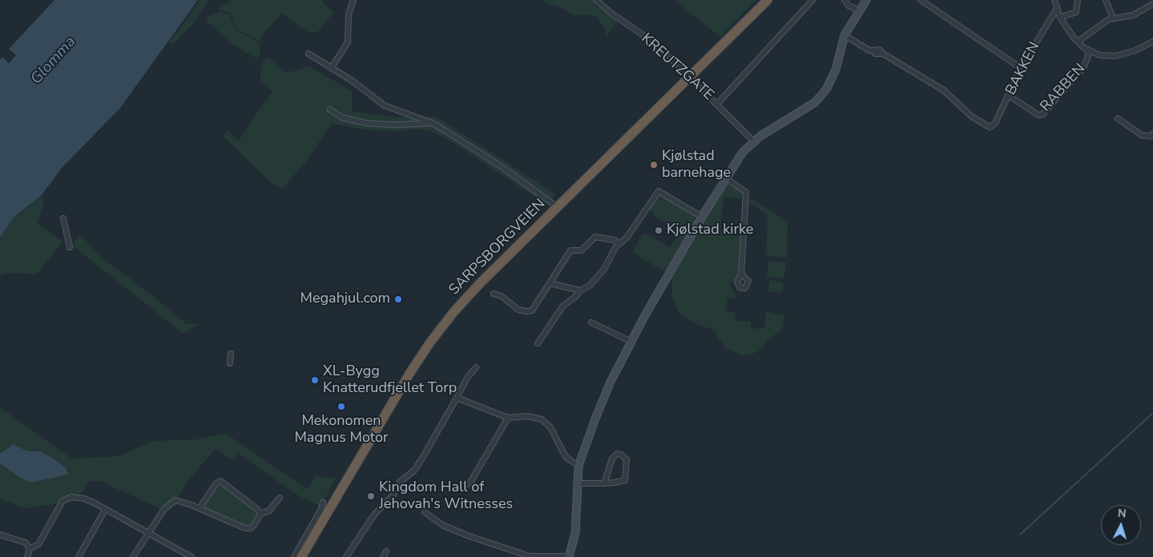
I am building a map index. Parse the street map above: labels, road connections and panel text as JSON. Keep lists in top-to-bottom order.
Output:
{
  "streets": {
    "highway": ["SARPSBORGVEIEN"],
    "street": ["KREUTZGATE", "BAKKEN", "RABBEN"]
  },
  "crossings": [
    ["KREUTZGATE", "SARPSBORGVEIEN"],
    ["BAKKEN", "RABBEN"]
  ],
  "water": ["Glomma"],
  "places": [
    "Kjølstad barnehage",
    "Kjølstad kirke",
    "Megahjul.com",
    "XL-Bygg Knatterudfjellet Torp",
    "Mekonomen Magnus Motor",
    "Kingdom Hall of Jehovah's Witnesses"
  ],
  "north": "top"
}
